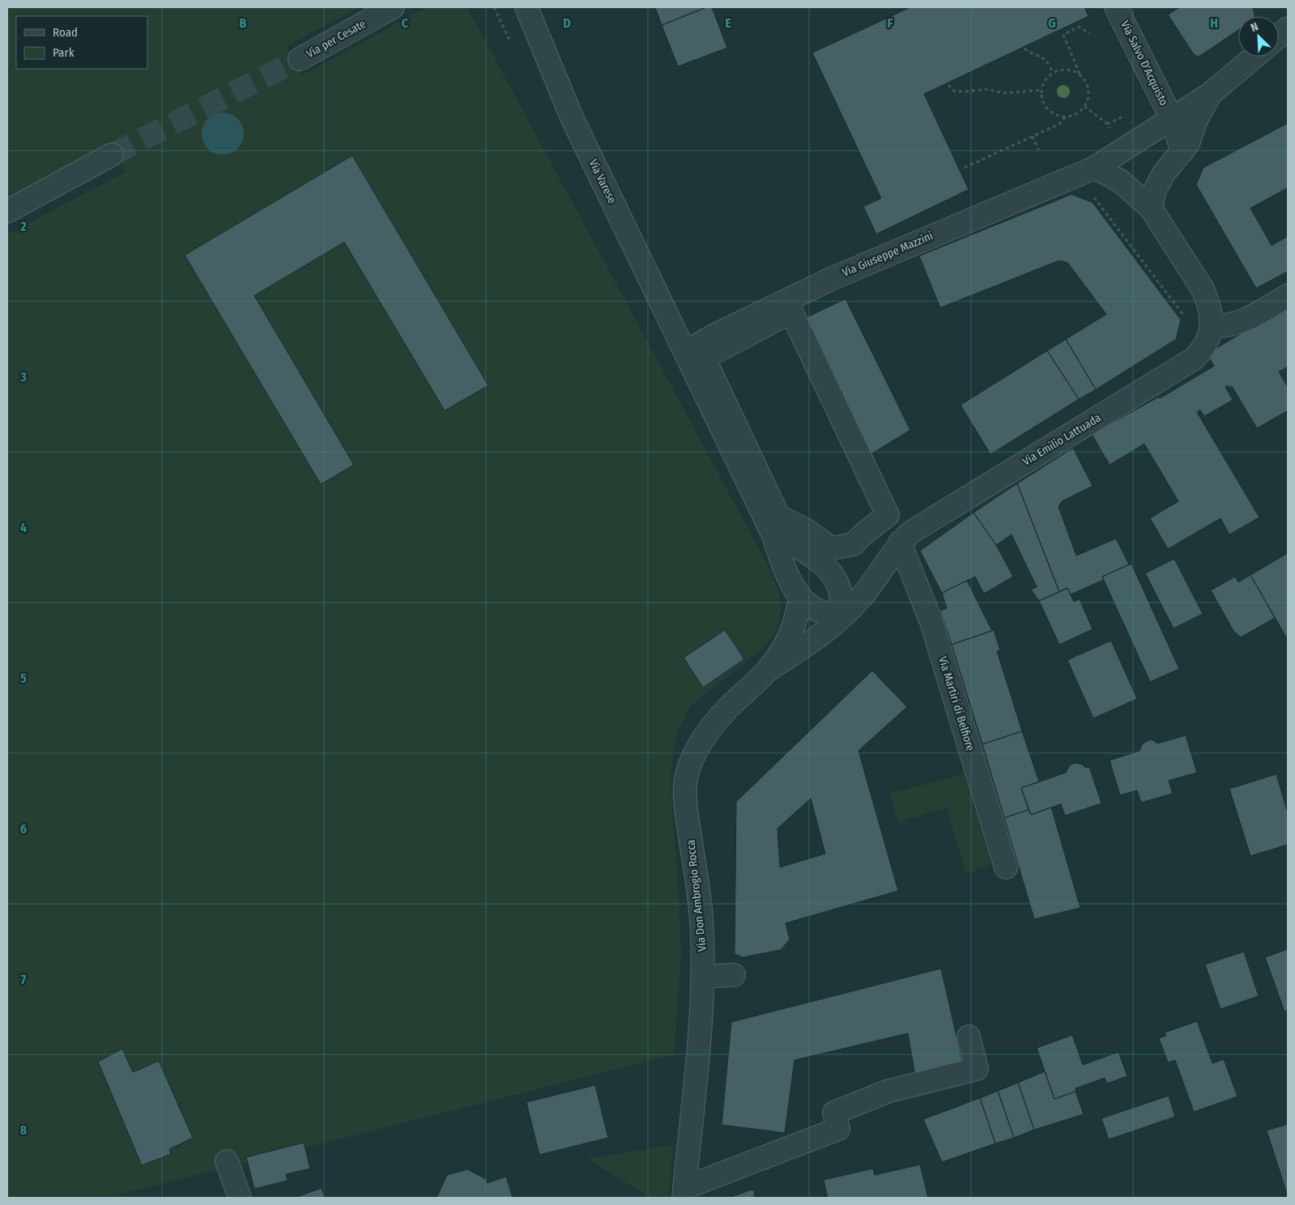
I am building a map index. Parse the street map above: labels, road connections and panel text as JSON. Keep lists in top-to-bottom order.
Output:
{
  "streets": {
    "street": [
      "Via per Cesate",
      "Via Salvo D'Acquisto",
      "Via Varese",
      "Via Giuseppe Mazzini",
      "Via Emilio Lattuada",
      "Via Martiri di Belfiore",
      "Via Don Ambrogio Rocca"
    ]
  },
  "crossings": [
    ["Via Salvo D'Acquisto", "Via Giuseppe Mazzini"],
    ["Via Varese", "Via Giuseppe Mazzini"],
    ["Via Emilio Lattuada", "Via Martiri di Belfiore"],
    ["Via Emilio Lattuada", "Via Don Ambrogio Rocca"]
  ],
  "legend": ["Road", "Park"],
  "north": "top left",
  "grid": {
    "columns": [
      "B",
      "C",
      "D",
      "E",
      "F",
      "G",
      "H"
    ],
    "rows": [
      "2",
      "3",
      "4",
      "5",
      "6",
      "7",
      "8"
    ]
  }
}
